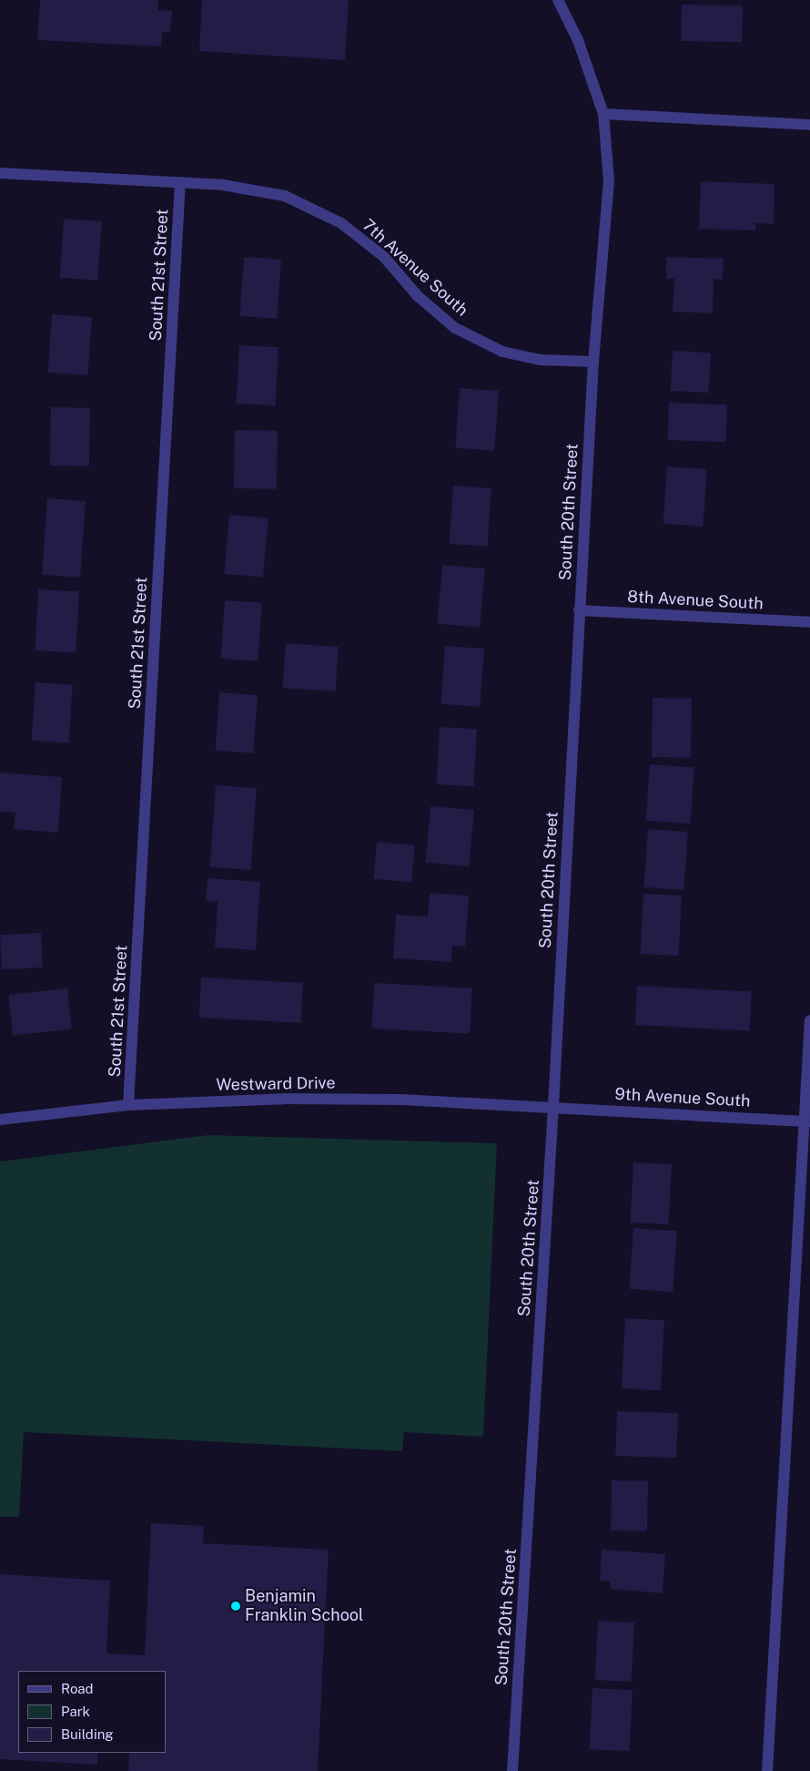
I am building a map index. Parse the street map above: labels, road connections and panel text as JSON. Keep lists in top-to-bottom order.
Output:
{
  "streets": {
    "street": [
      "7th Avenue South",
      "South 21st Street",
      "South 20th Street",
      "8th Avenue South",
      "Westward Drive",
      "9th Avenue South"
    ]
  },
  "crossings": [
    ["7th Avenue South", "South 21st Street"],
    ["7th Avenue South", "South 20th Street"],
    ["South 21st Street", "Westward Drive"],
    ["South 20th Street", "8th Avenue South"],
    ["South 20th Street", "Westward Drive"],
    ["South 20th Street", "9th Avenue South"],
    ["Westward Drive", "9th Avenue South"]
  ],
  "places": ["Benjamin Franklin School"],
  "legend": ["Road", "Park", "Building"]
}
